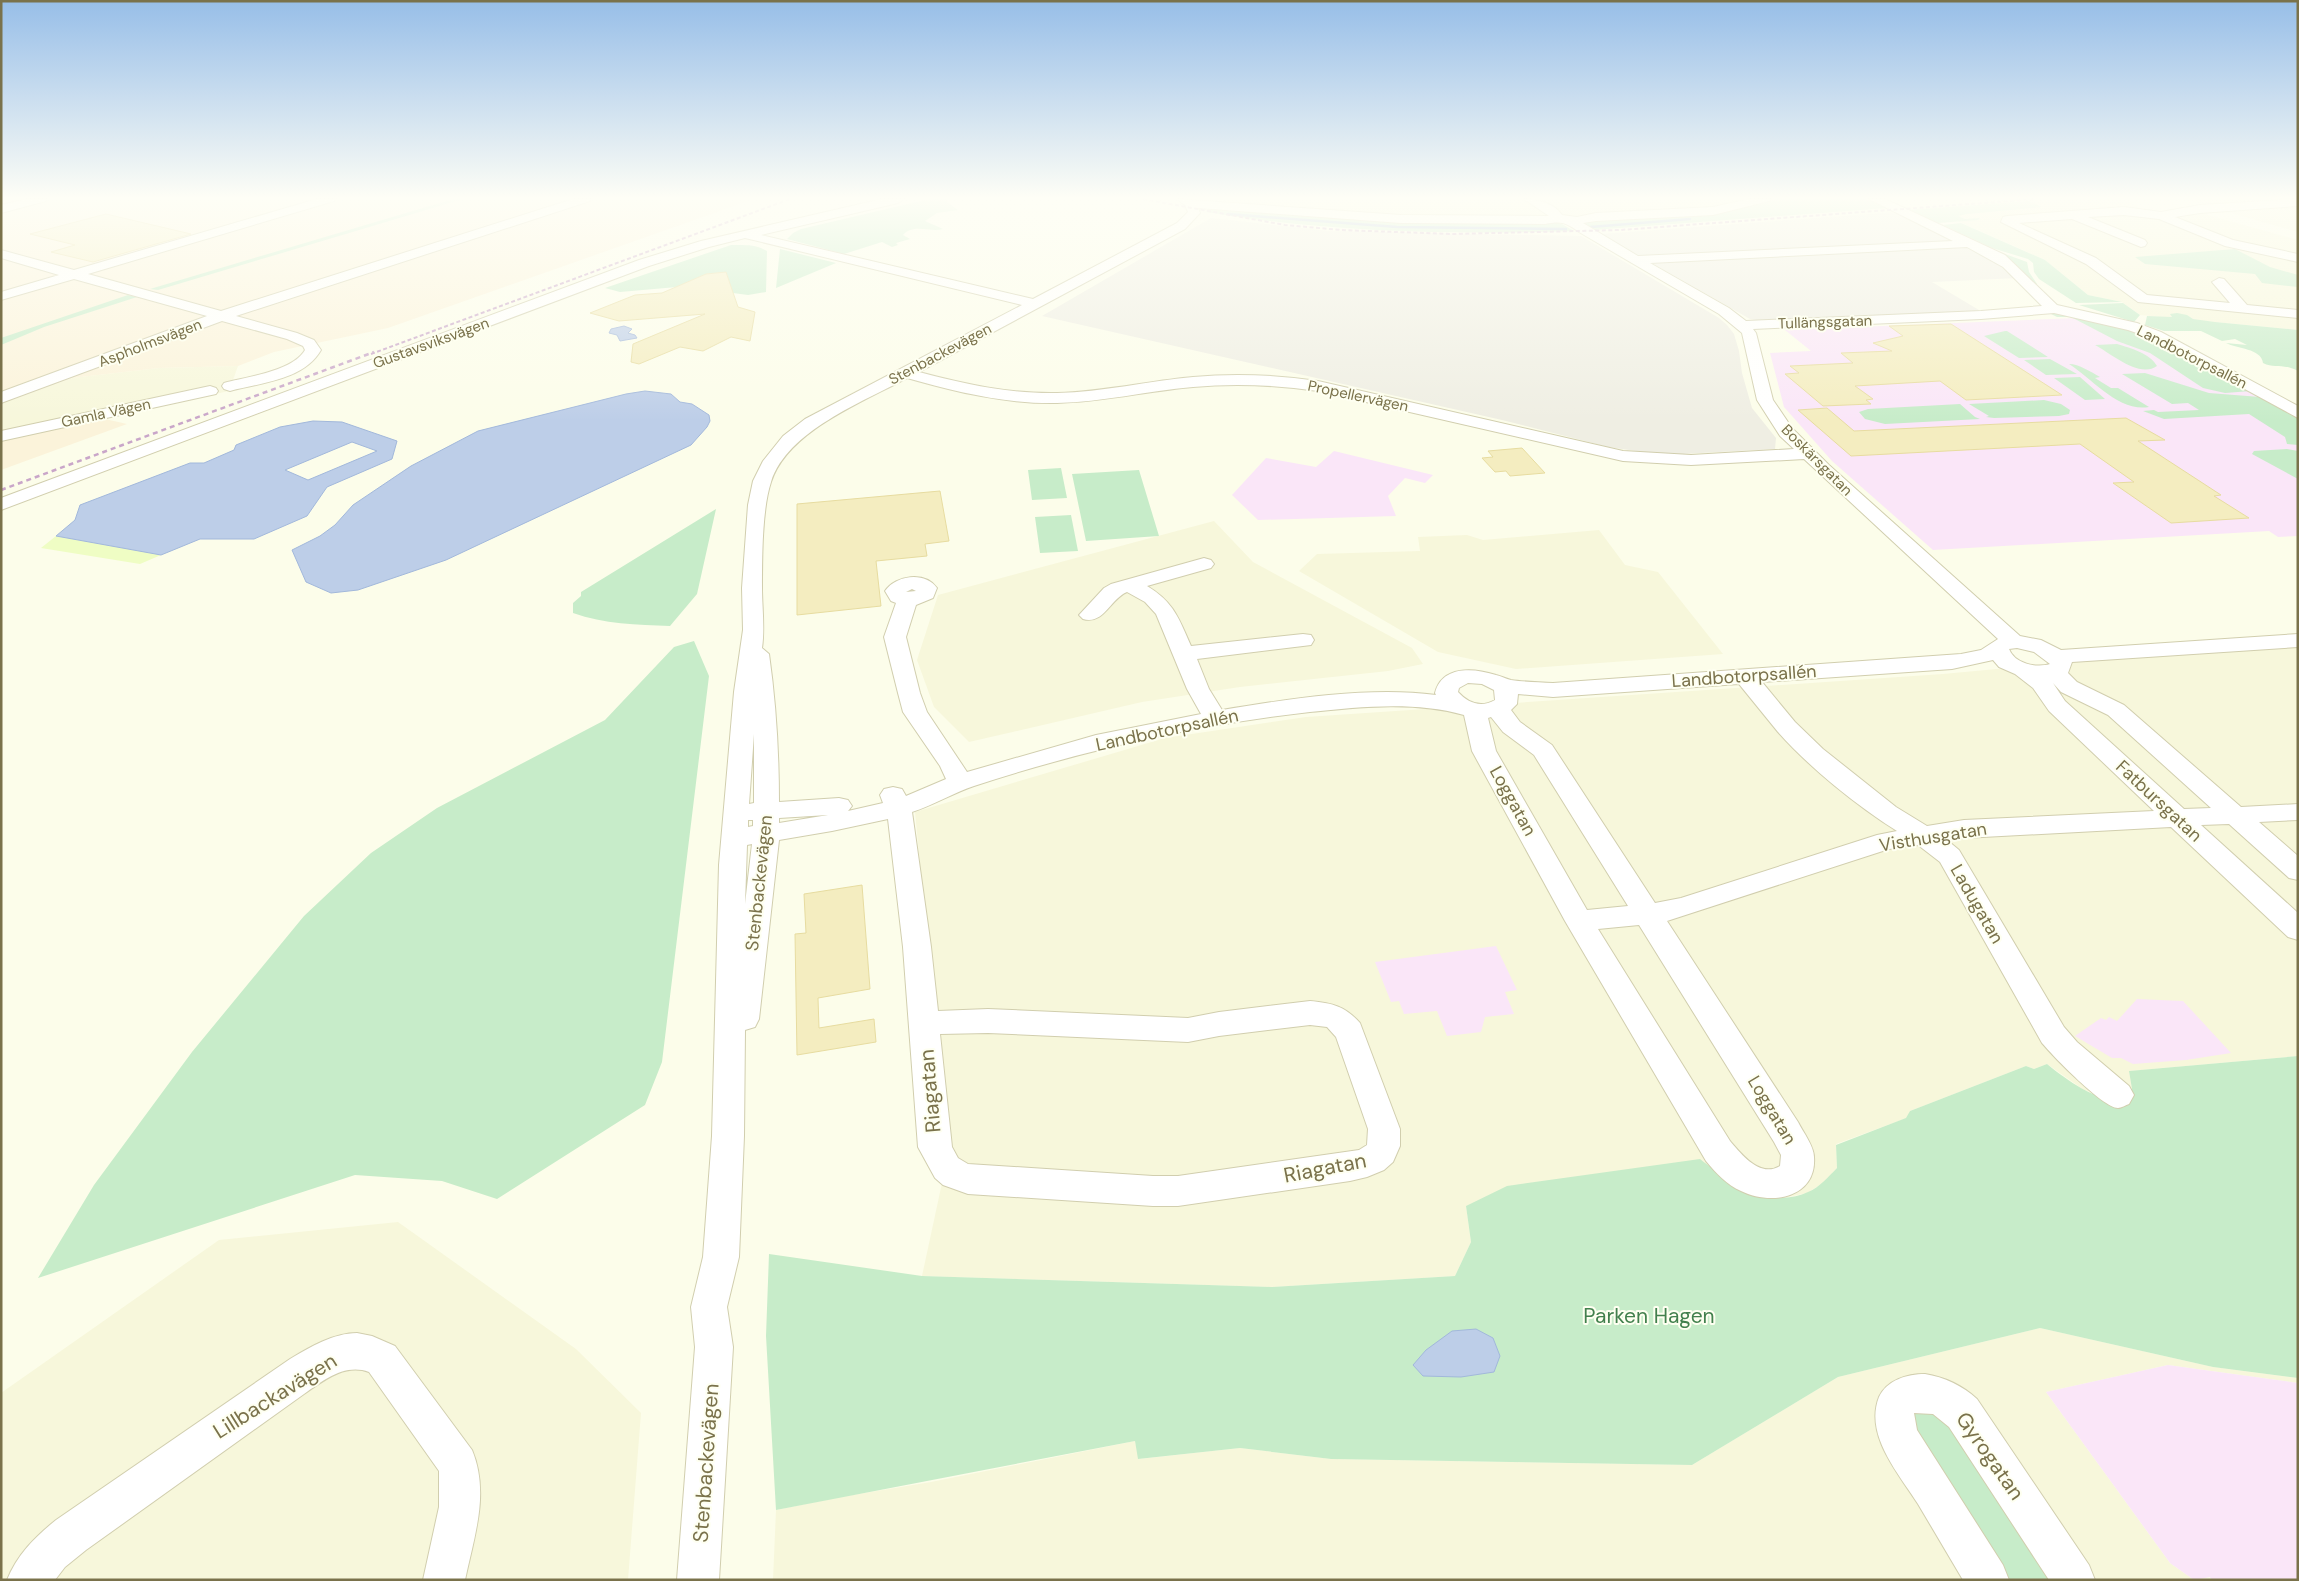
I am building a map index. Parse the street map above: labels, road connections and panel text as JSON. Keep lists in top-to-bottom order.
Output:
{
  "streets": {
    "street": [
      "Tullängsgatan",
      "Aspholmsvägen",
      "Gustavsviksvägen",
      "Stenbackevägen",
      "Landbotorpsallén",
      "Propellervägen",
      "Gamla Vägen",
      "Boskärsgatan",
      "Loggatan",
      "Fatbursgatan",
      "Visthusgatan",
      "Ladugatan",
      "Riagatan",
      "Lillbackavägen",
      "Gyrogatan"
    ]
  },
  "crossings": [
    ["Tullängsgatan", "Landbotorpsallén"],
    ["Tullängsgatan", "Boskärsgatan"],
    ["Stenbackevägen", "Landbotorpsallén"],
    ["Stenbackevägen", "Propellervägen"],
    ["Landbotorpsallén", "Boskärsgatan"],
    ["Landbotorpsallén", "Loggatan"],
    ["Landbotorpsallén", "Fatbursgatan"],
    ["Landbotorpsallén", "Ladugatan"],
    ["Landbotorpsallén", "Riagatan"],
    ["Propellervägen", "Boskärsgatan"],
    ["Boskärsgatan", "Fatbursgatan"],
    ["Loggatan", "Visthusgatan"],
    ["Fatbursgatan", "Visthusgatan"],
    ["Visthusgatan", "Ladugatan"]
  ],
  "parks": ["Parken Hagen"]
}
